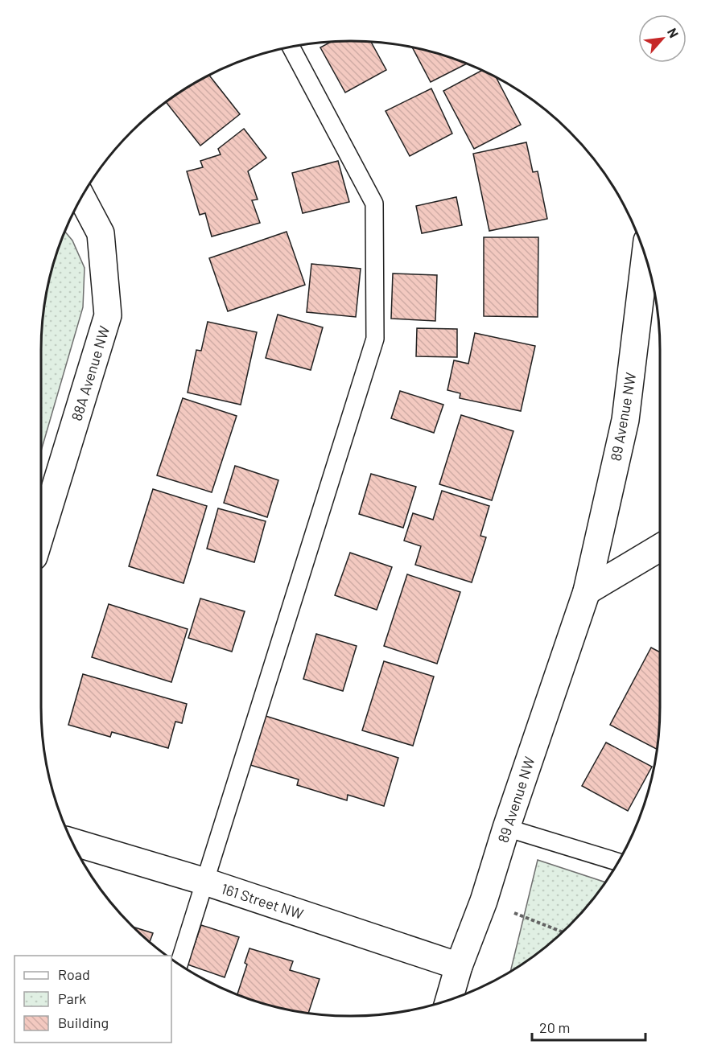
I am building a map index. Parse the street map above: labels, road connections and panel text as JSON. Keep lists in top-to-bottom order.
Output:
{
  "streets": {
    "street": ["88A Avenue NW", "89 Avenue NW", "161 Street NW"]
  },
  "crossings": [
    ["89 Avenue NW", "161 Street NW"]
  ],
  "legend": ["Road", "Park", "Building"],
  "scale_bar": "20 m",
  "north": "top right"
}
